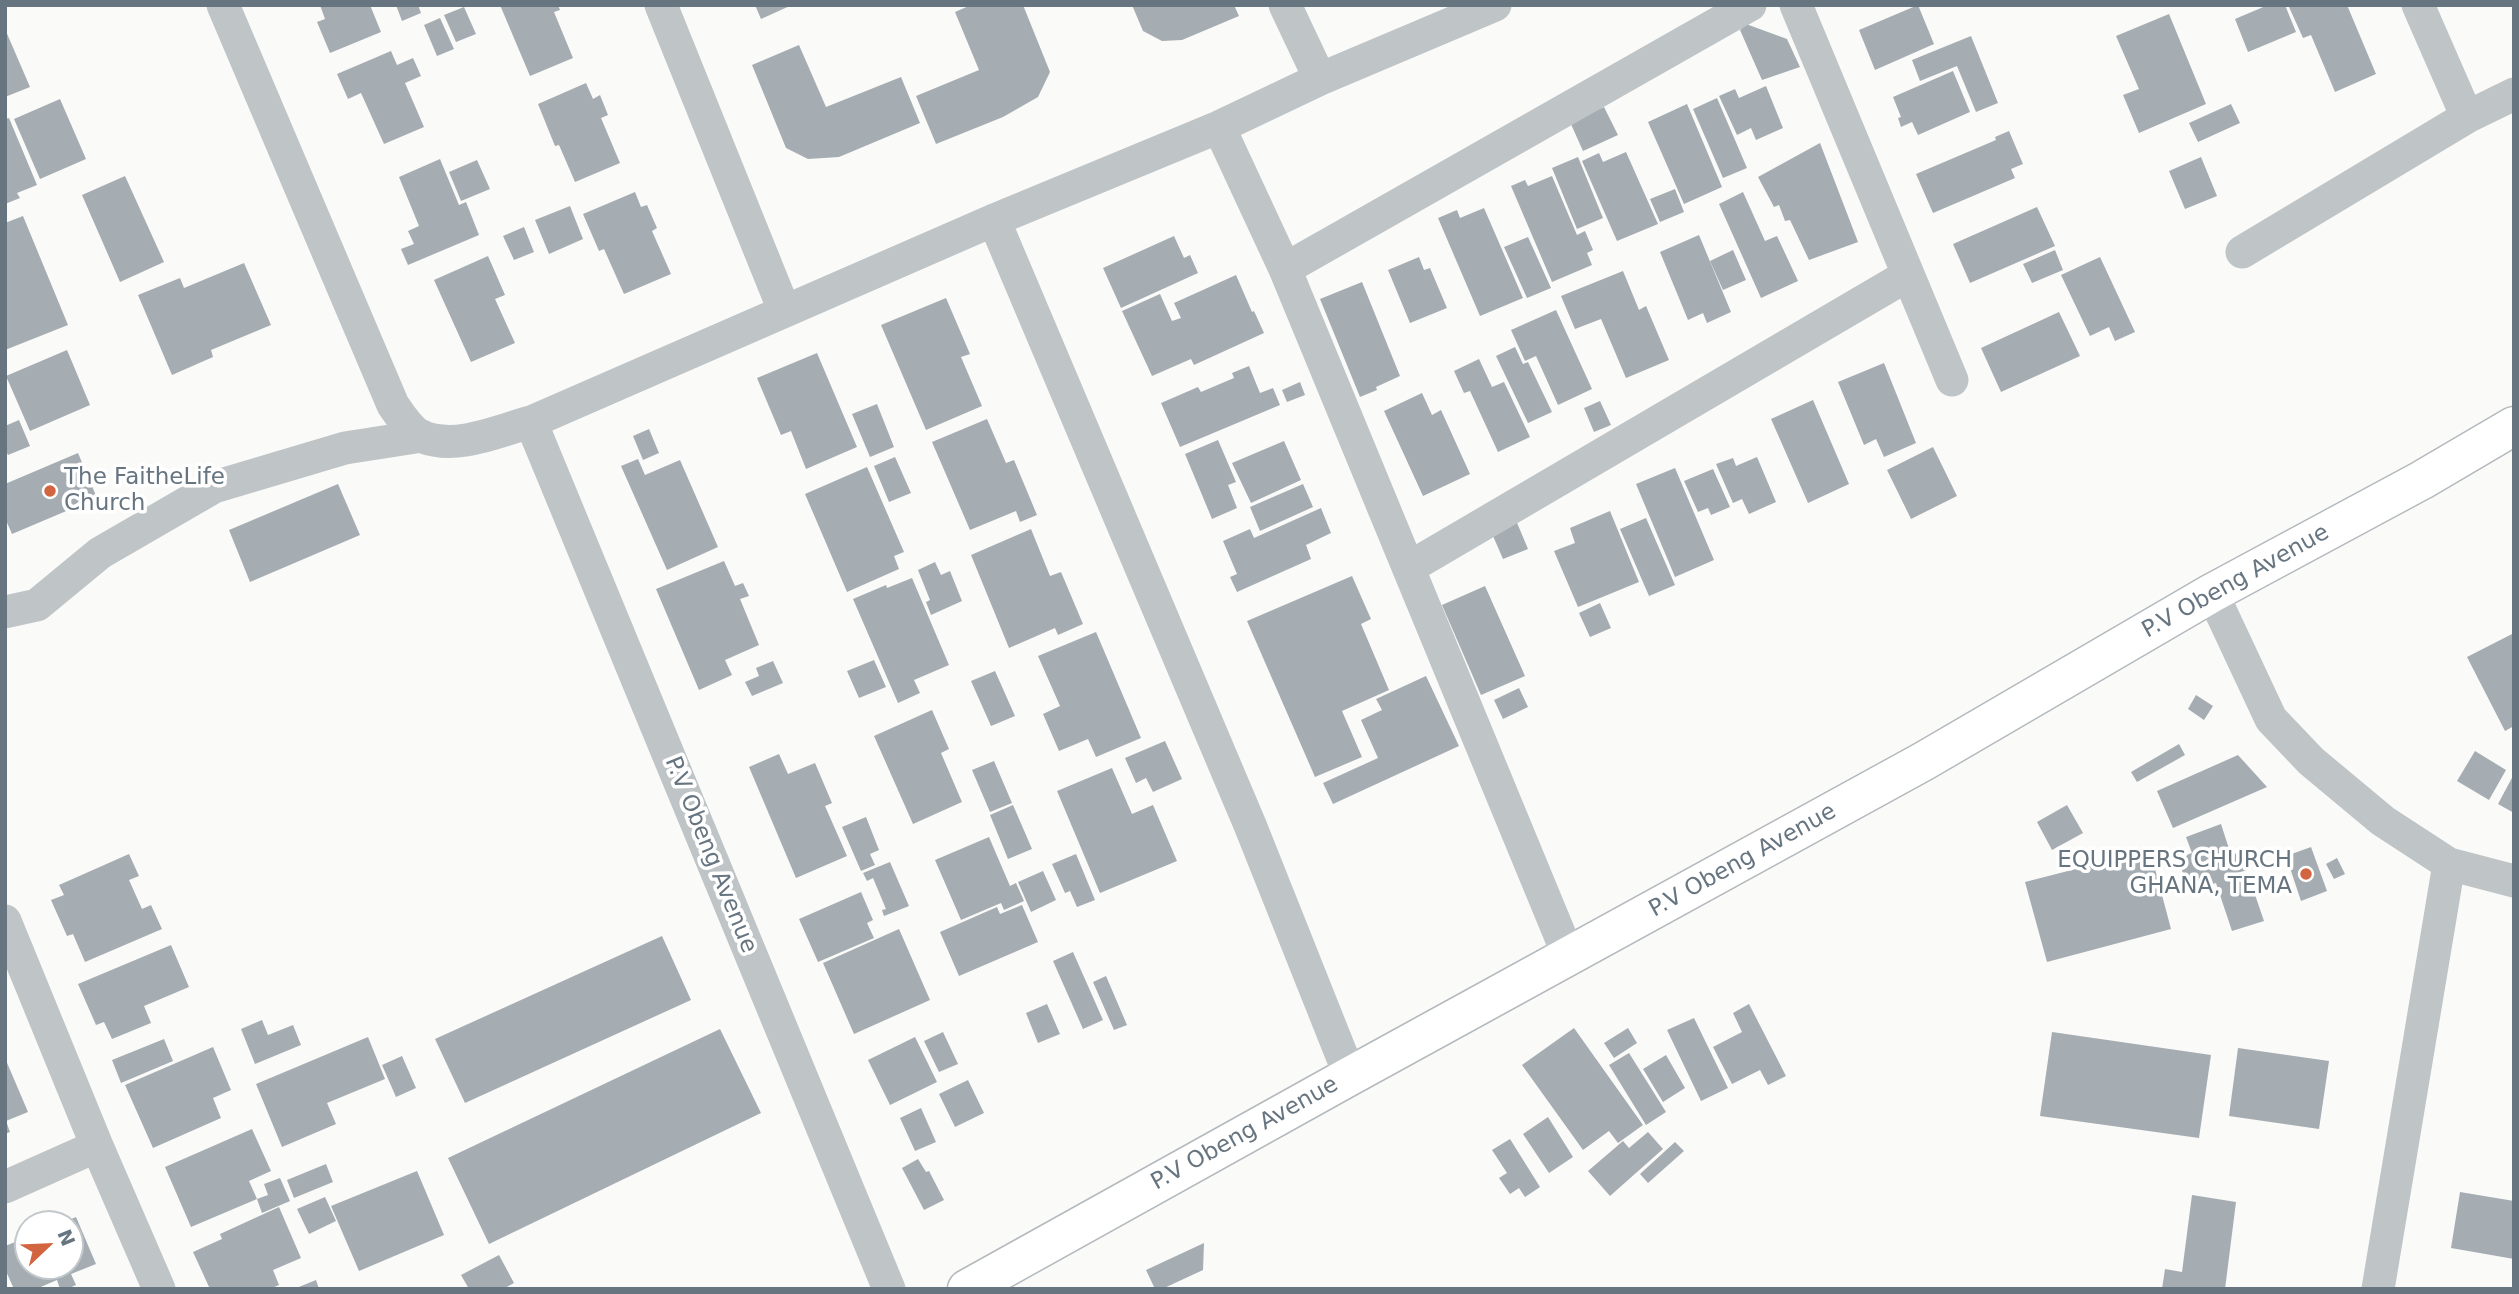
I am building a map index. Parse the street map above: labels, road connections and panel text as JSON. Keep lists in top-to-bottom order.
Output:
{
  "streets": {
    "main road": ["P.V Obeng Avenue"]
  },
  "places": ["The FaitheLife Church", "EQUIPPERS CHURCH GHANA, TEMA"],
  "north": "top right"
}
